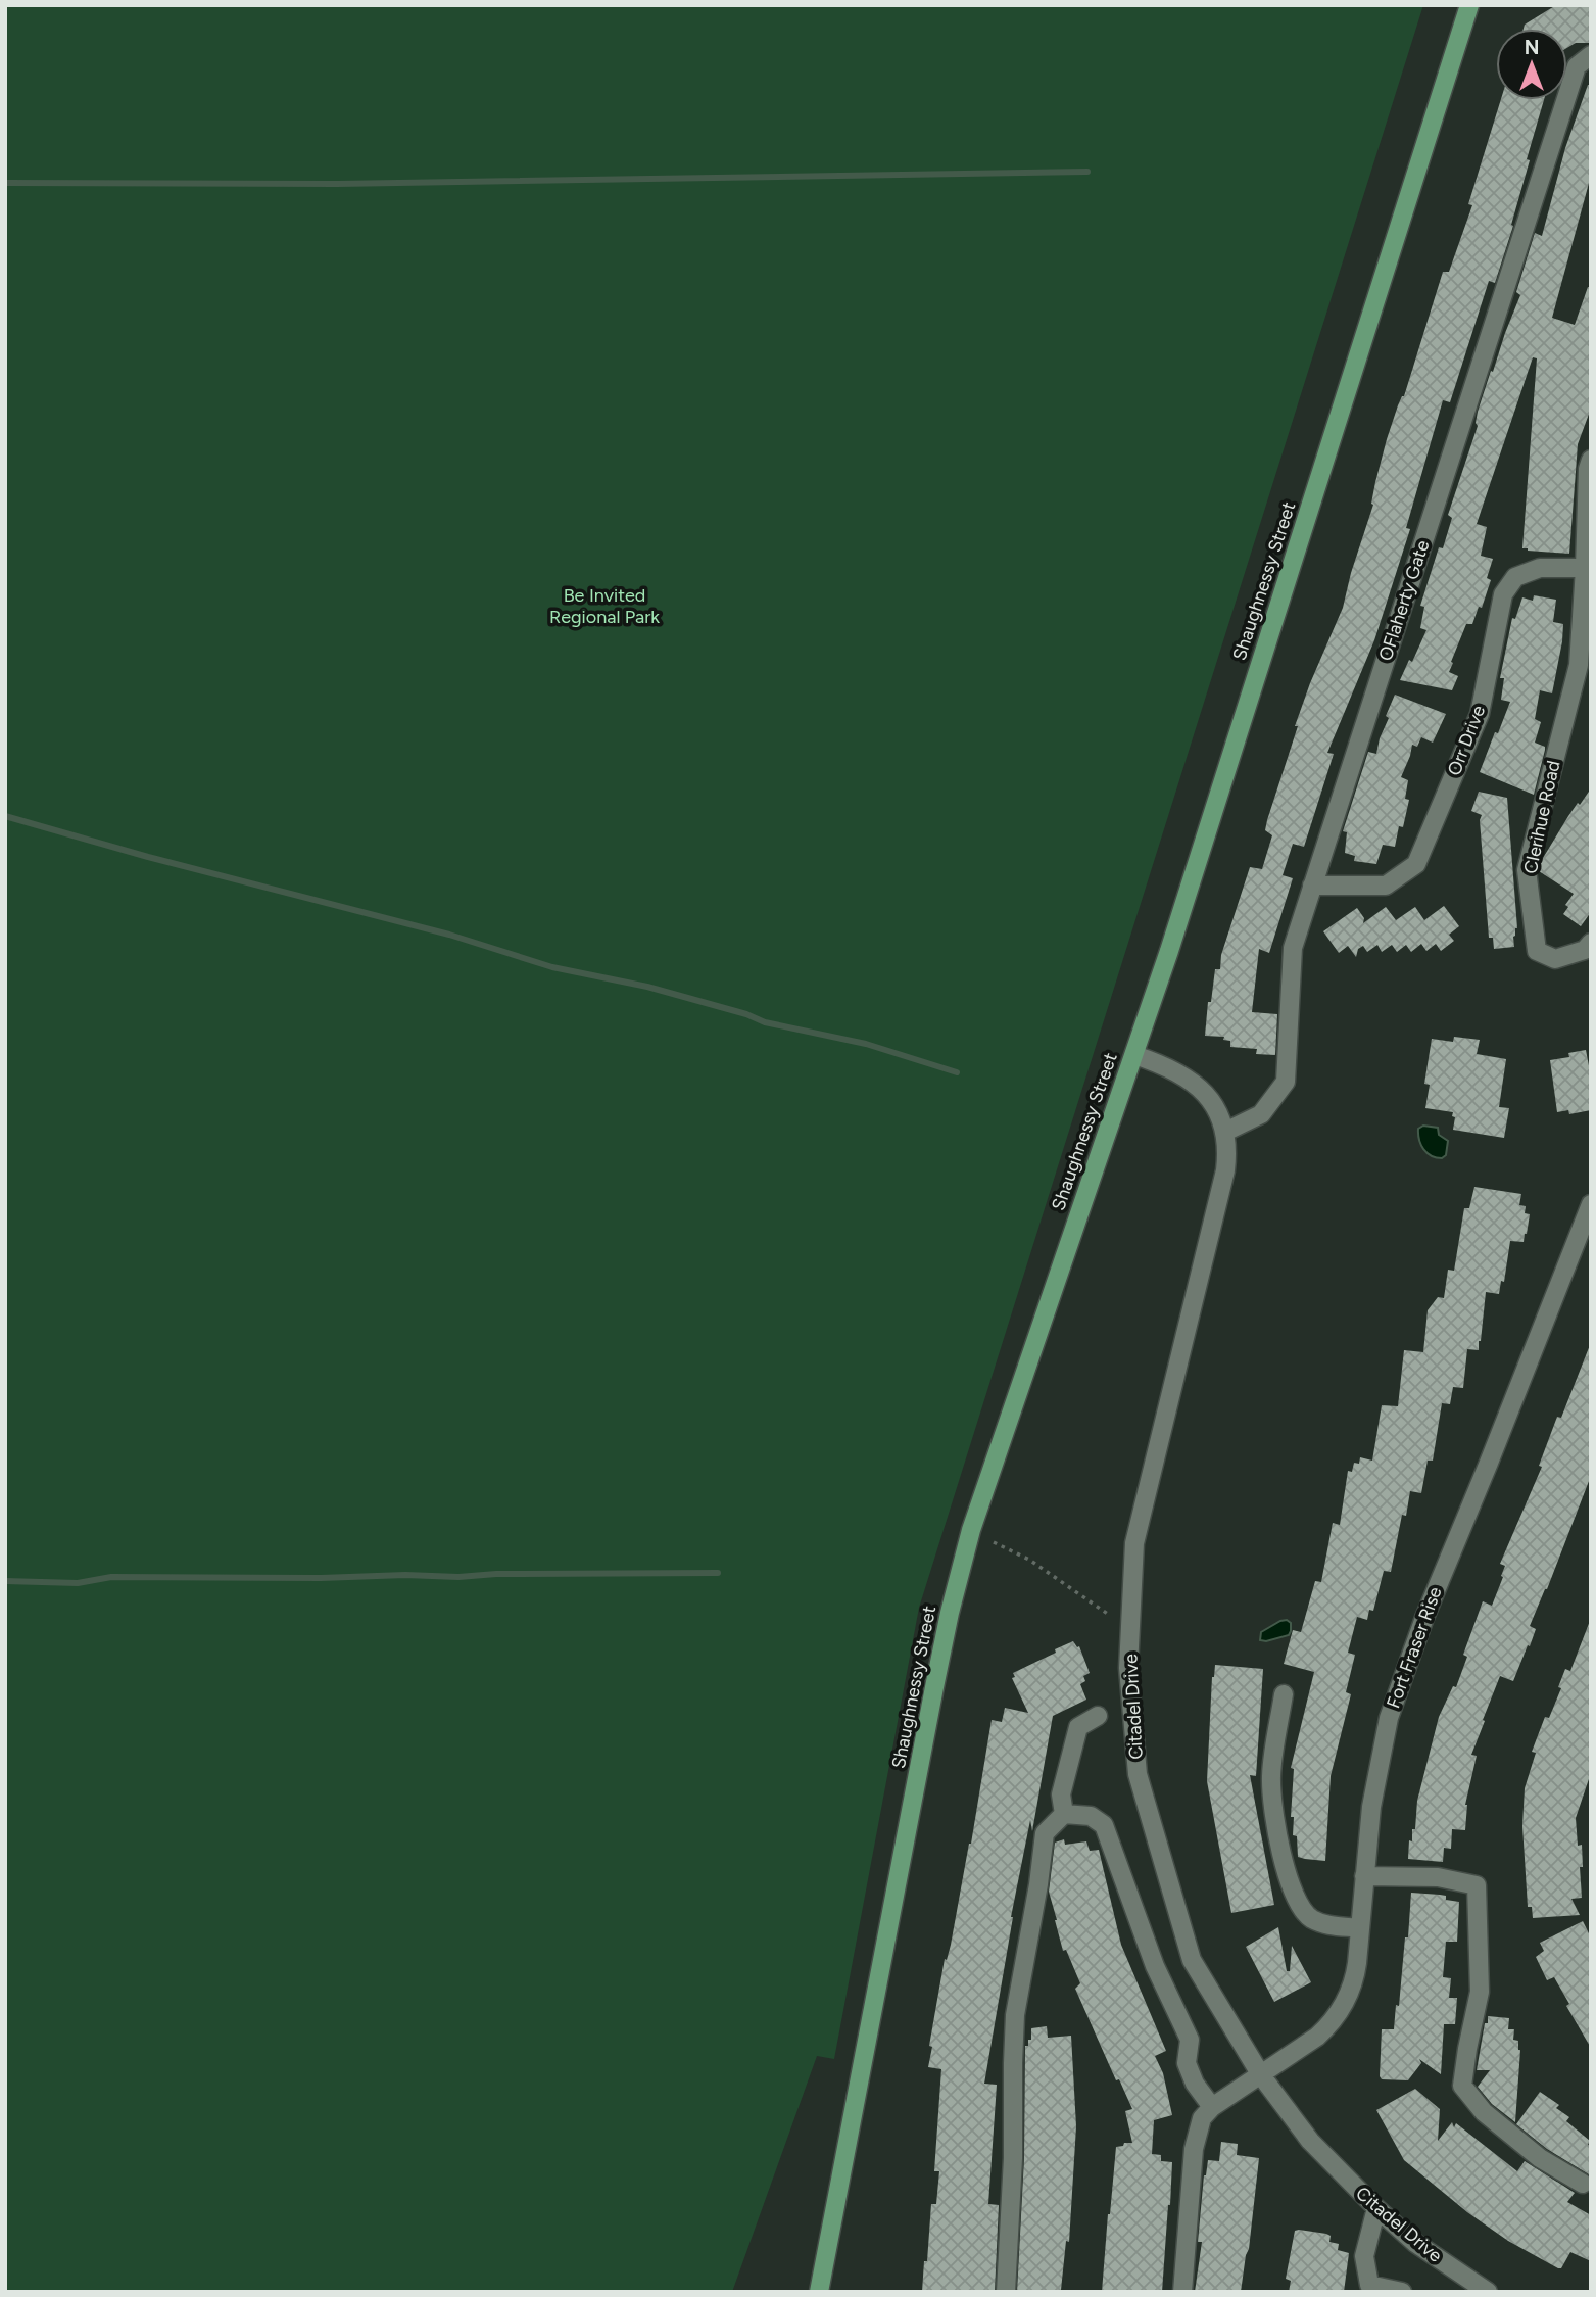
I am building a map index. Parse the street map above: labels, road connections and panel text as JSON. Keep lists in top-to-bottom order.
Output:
{
  "streets": {
    "main road": ["Shaughnessy Street"],
    "street": [
      "OFlaherty Gate",
      "Orr Drive",
      "Clerihue Road",
      "Fort Fraser Rise",
      "Citadel Drive"
    ]
  },
  "crossings": [
    ["Shaughnessy Street", "Citadel Drive"],
    ["OFlaherty Gate", "Orr Drive"],
    ["OFlaherty Gate", "Citadel Drive"],
    ["Orr Drive", "Clerihue Road"],
    ["Fort Fraser Rise", "Citadel Drive"]
  ],
  "parks": ["Be Invited Regional Park"],
  "north": "top"
}
